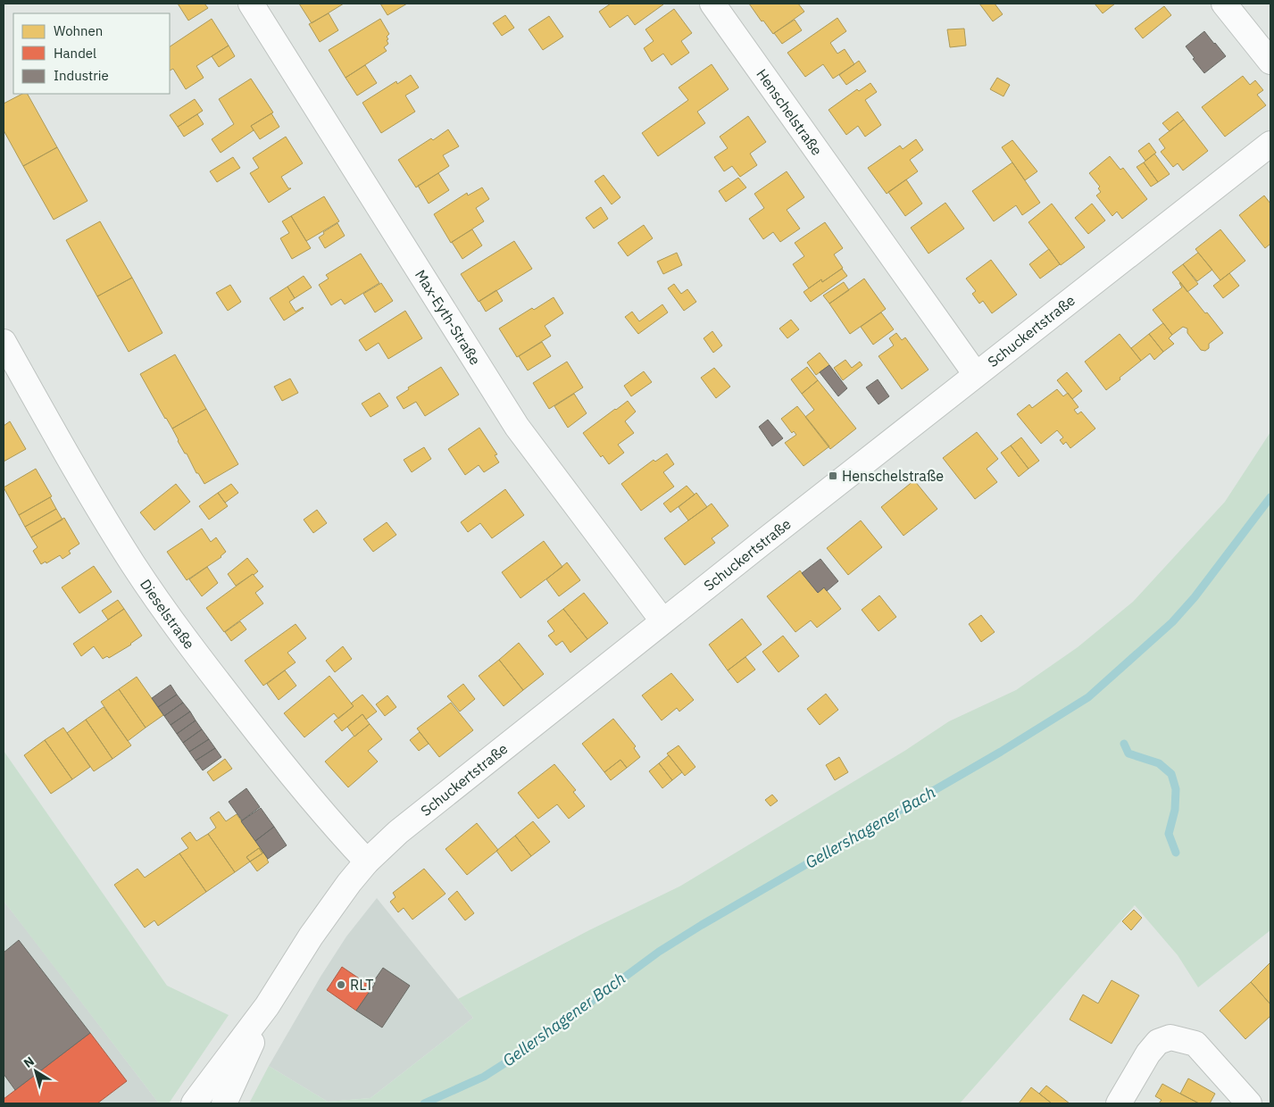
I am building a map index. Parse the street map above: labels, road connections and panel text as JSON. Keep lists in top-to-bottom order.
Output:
{
  "streets": {
    "street": [
      "Henschelstraße",
      "Max-Eyth-Straße",
      "Schuckertstraße",
      "Dieselstraße"
    ]
  },
  "crossings": [
    ["Henschelstraße", "Schuckertstraße"],
    ["Max-Eyth-Straße", "Schuckertstraße"],
    ["Schuckertstraße", "Dieselstraße"]
  ],
  "water": ["Gellershagener Bach"],
  "places": {
    "transit": ["Henschelstraße"],
    "other": ["RLT"]
  },
  "legend": ["Wohnen", "Handel", "Industrie"],
  "north": "top left"
}
